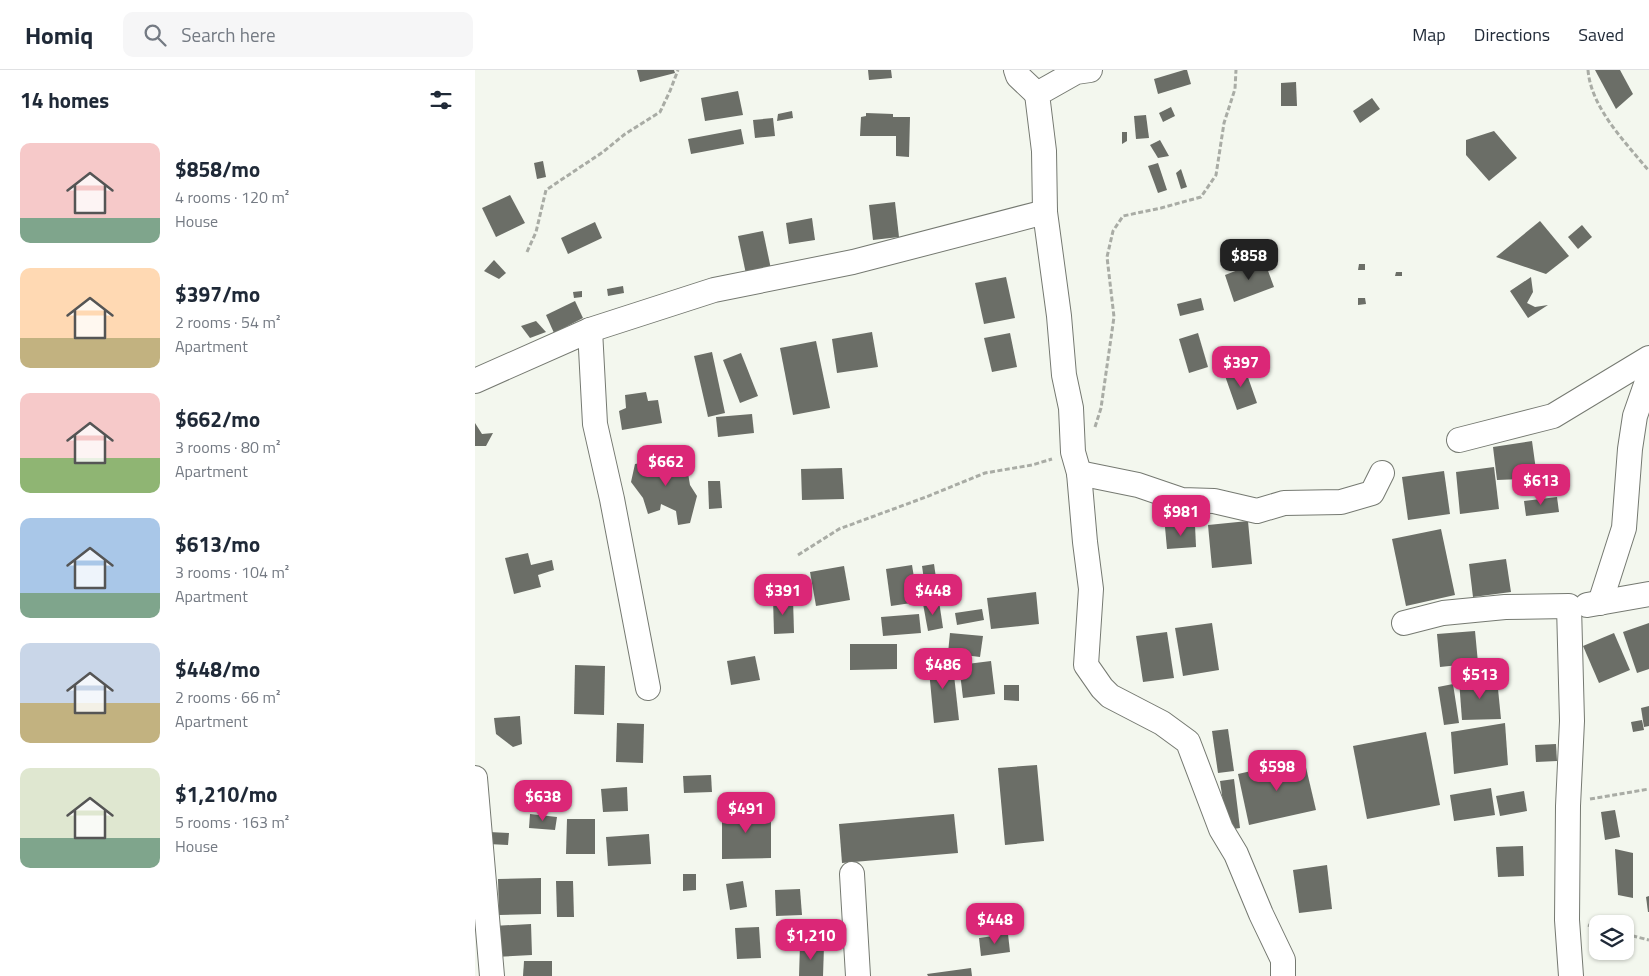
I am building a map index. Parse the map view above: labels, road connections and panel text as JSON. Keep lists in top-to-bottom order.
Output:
{
  "page": {
    "header": "Homiq",
    "search": "Search here",
    "nav": ["Map", "Directions", "Saved"],
    "heading": "14 homes",
    "list": [
      {
        "name": "$858/mo",
        "note": "4 rooms · 120 m² · House"
      },
      {
        "name": "$397/mo",
        "note": "2 rooms · 54 m² · Apartment"
      },
      {
        "name": "$662/mo",
        "note": "3 rooms · 80 m² · Apartment"
      },
      {
        "name": "$613/mo",
        "note": "3 rooms · 104 m² · Apartment"
      },
      {
        "name": "$448/mo",
        "note": "2 rooms · 66 m² · Apartment"
      },
      {
        "name": "$1,210/mo",
        "note": "5 rooms · 163 m² · House"
      }
    ],
    "price": [
      "$858",
      "$397",
      "$662",
      "$613",
      "$981",
      "$391",
      "$448",
      "$486",
      "$513",
      "$598",
      "$638",
      "$491",
      "$448",
      "$1,210"
    ]
  }
}
